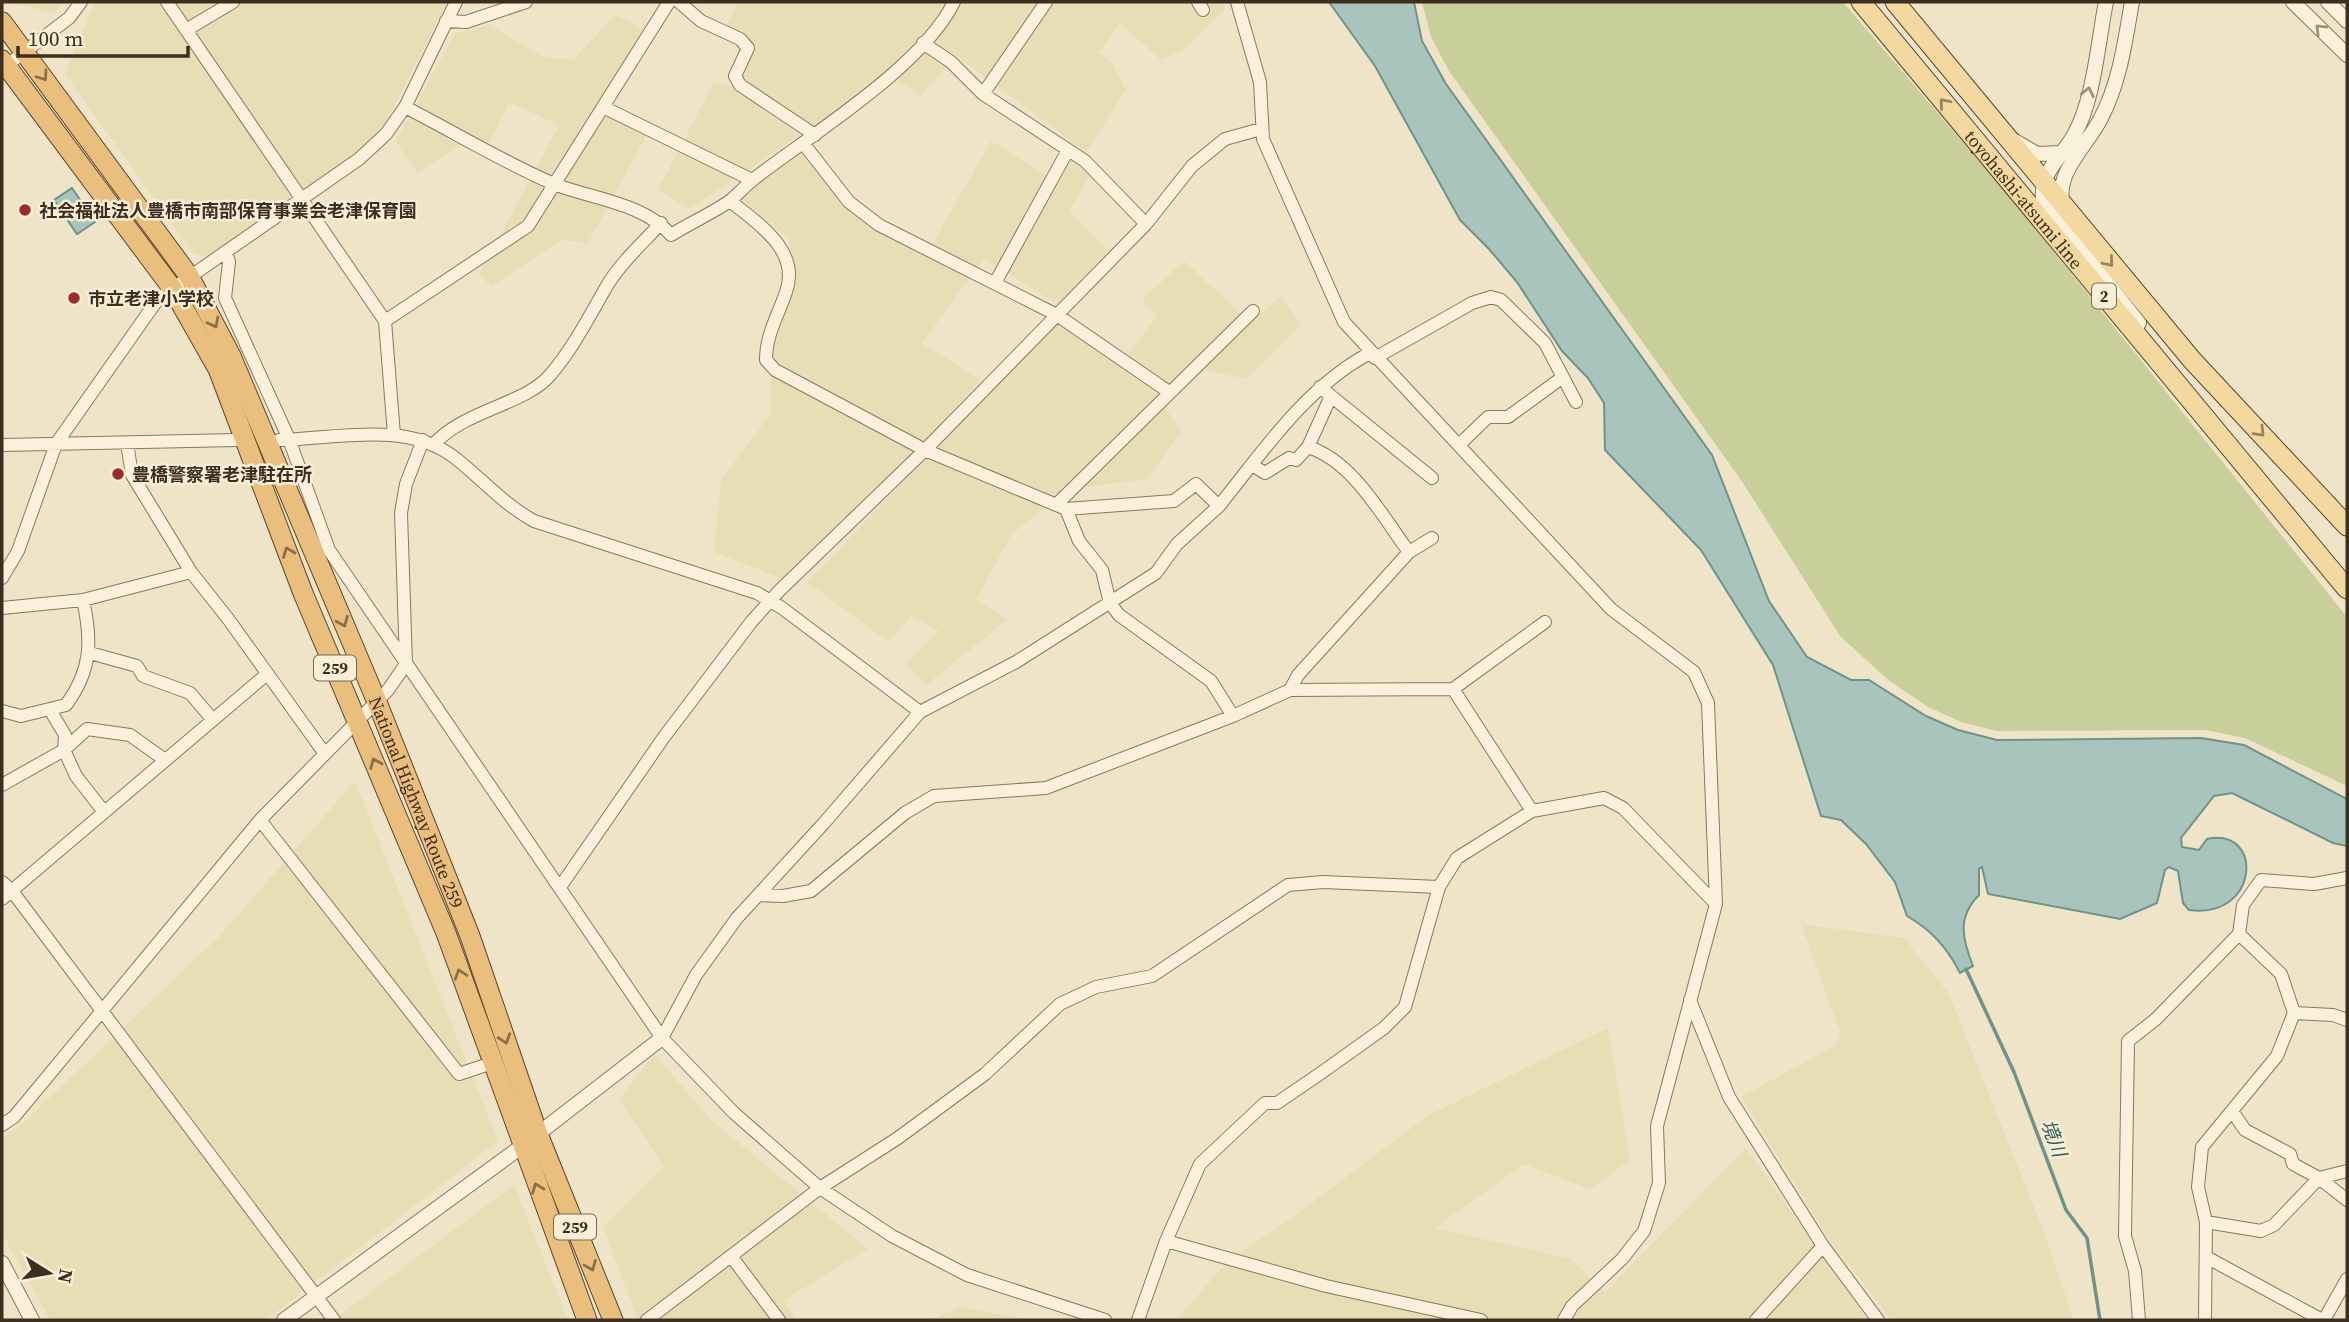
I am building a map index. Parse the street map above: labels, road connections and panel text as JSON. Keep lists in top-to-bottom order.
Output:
{
  "streets": {
    "highway": ["259", "National Highway Route 259"],
    "main road": ["toyohashi-atsumi line", "2"]
  },
  "water": ["境川"],
  "places": ["社会福祉法人豊橋市南部保育事業会老津保育園", "市立老津小学校", "豊橋警察署老津駐在所"],
  "scale_bar": "100 m",
  "north": "right"
}
